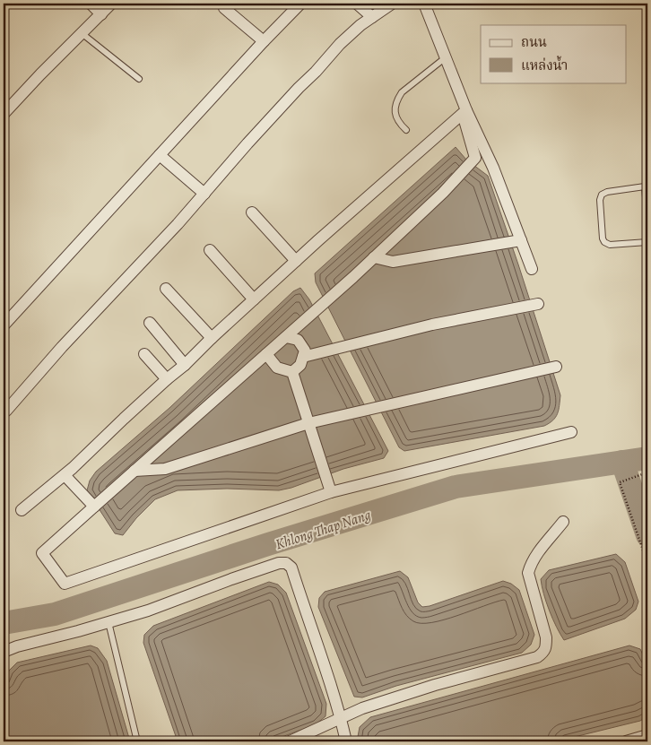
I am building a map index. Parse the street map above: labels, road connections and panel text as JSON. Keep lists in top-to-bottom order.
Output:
{
  "water": ["Khlong Thap Nang"],
  "legend": ["ถนน", "แหล่งน้ำ"]
}
